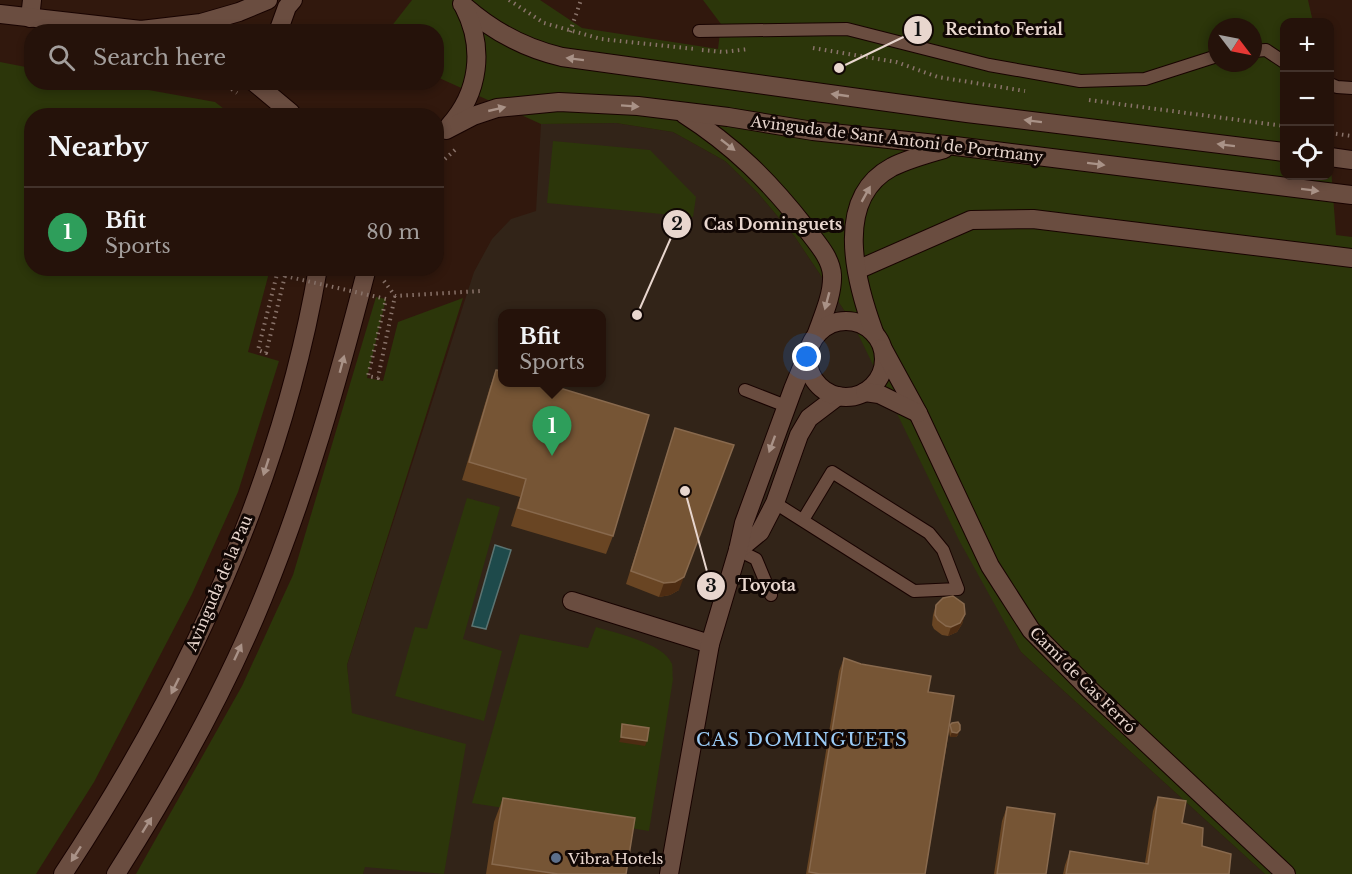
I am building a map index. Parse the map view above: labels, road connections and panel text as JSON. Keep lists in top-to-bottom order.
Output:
{
  "streets": {
    "main road": ["Avinguda de Sant Antoni de Portmany", "Avinguda de la Pau", "Camí de Cas Ferró"]
  },
  "districts": ["CAS DOMINGUETS"],
  "places": [
    "Recinto Ferial",
    "Cas Dominguets",
    "Toyota",
    "Vibra Hotels"
  ],
  "north": "bottom right",
  "page": {
    "map_buttons": ["+", "−"],
    "search": "Search here",
    "heading": "Nearby",
    "list": [
      {
        "mark": "1",
        "name": "Bfit",
        "note": "Sports",
        "value": "80 m"
      }
    ],
    "popup": ["Bfit", "Sports"],
    "pins": "1"
  }
}
